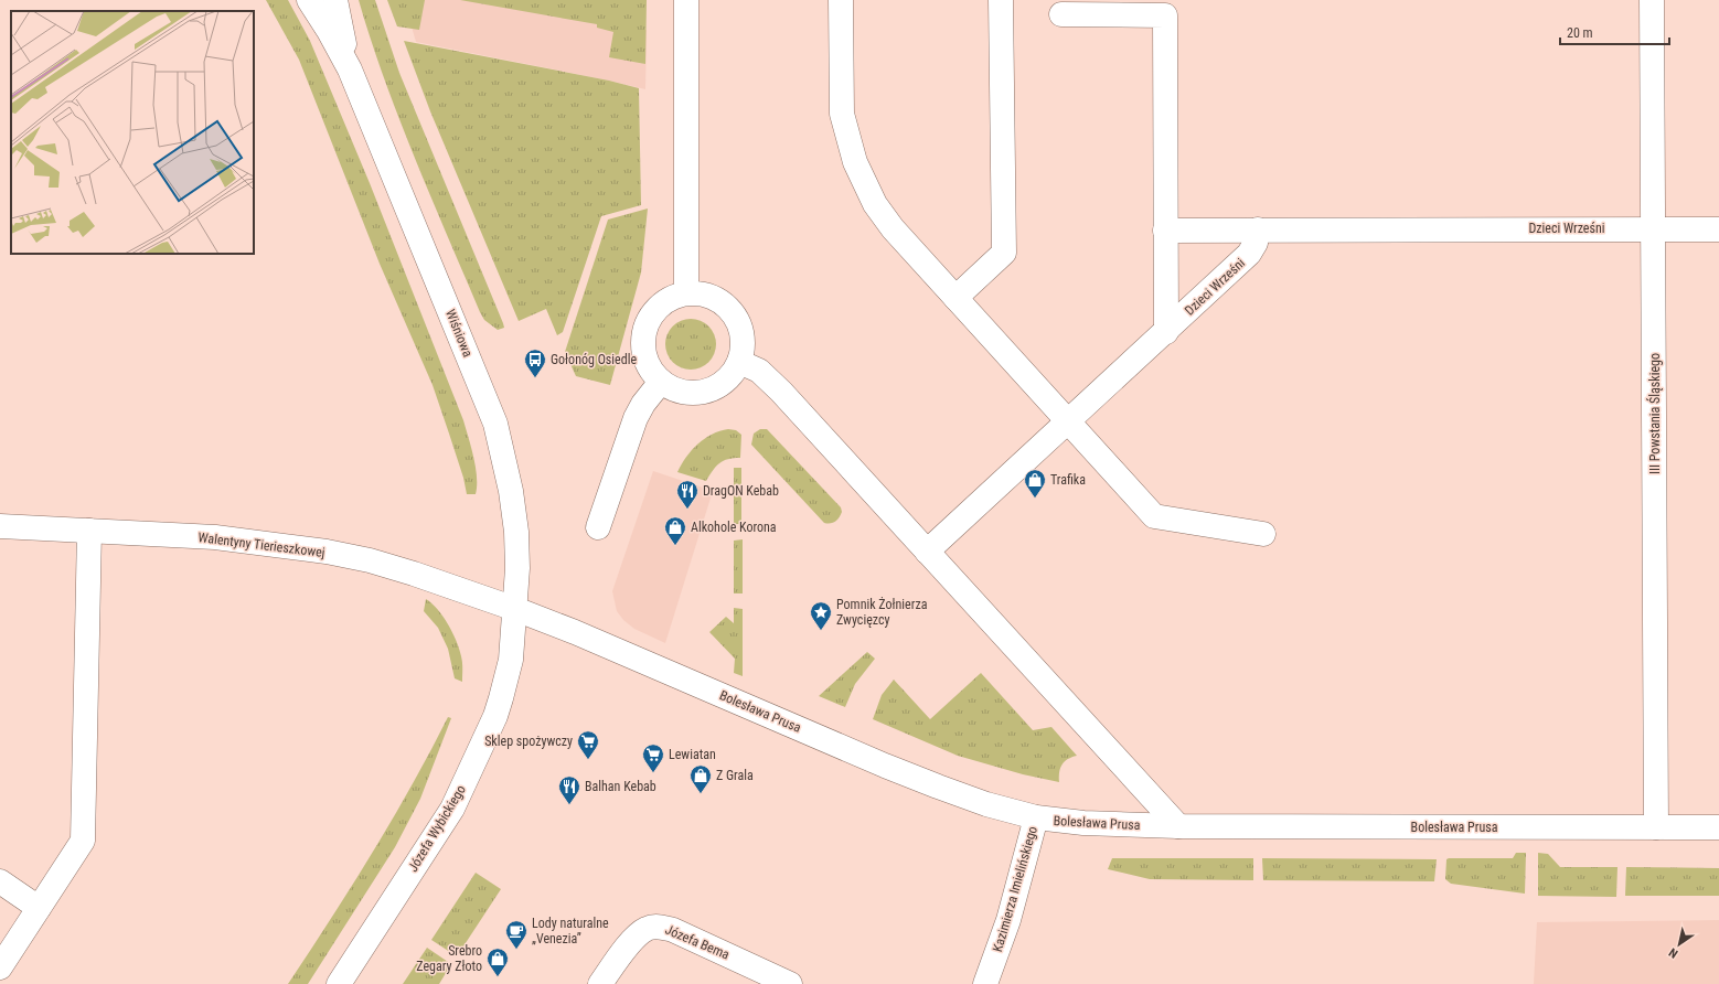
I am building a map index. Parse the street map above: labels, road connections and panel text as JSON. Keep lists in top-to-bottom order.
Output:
{
  "streets": {
    "street": [
      "Dzieci Wrześni",
      "Wiśniowa",
      "III Powstania Śląskiego",
      "Walentyny Tierieszkowej",
      "Bolesława Prusa",
      "Józefa Wybickiego",
      "Kazimierza Imielińskiego",
      "Józefa Bema"
    ]
  },
  "crossings": [
    ["Dzieci Wrześni", "III Powstania Śląskiego"],
    ["Wiśniowa", "Walentyny Tierieszkowej"],
    ["Wiśniowa", "Bolesława Prusa"],
    ["Wiśniowa", "Józefa Wybickiego"],
    ["III Powstania Śląskiego", "Bolesława Prusa"],
    ["Walentyny Tierieszkowej", "Bolesława Prusa"],
    ["Walentyny Tierieszkowej", "Józefa Wybickiego"],
    ["Bolesława Prusa", "Józefa Wybickiego"],
    ["Bolesława Prusa", "Kazimierza Imielińskiego"]
  ],
  "places": {
    "bus stop": ["Gołonóg Osiedle"],
    "shop": [
      "Trafika",
      "Alkohole Korona",
      "Z Grala",
      "Srebro Zegary Złoto"
    ],
    "restaurant": ["DragON Kebab", "Balhan Kebab"],
    "place": ["Pomnik Żołnierza Zwycięzcy"],
    "supermarket": ["Sklep spożywczy", "Lewiatan"],
    "cafe": ["Lody naturalne „Venezia”"]
  },
  "scale_bar": "20 m",
  "north": "bottom left"
}
